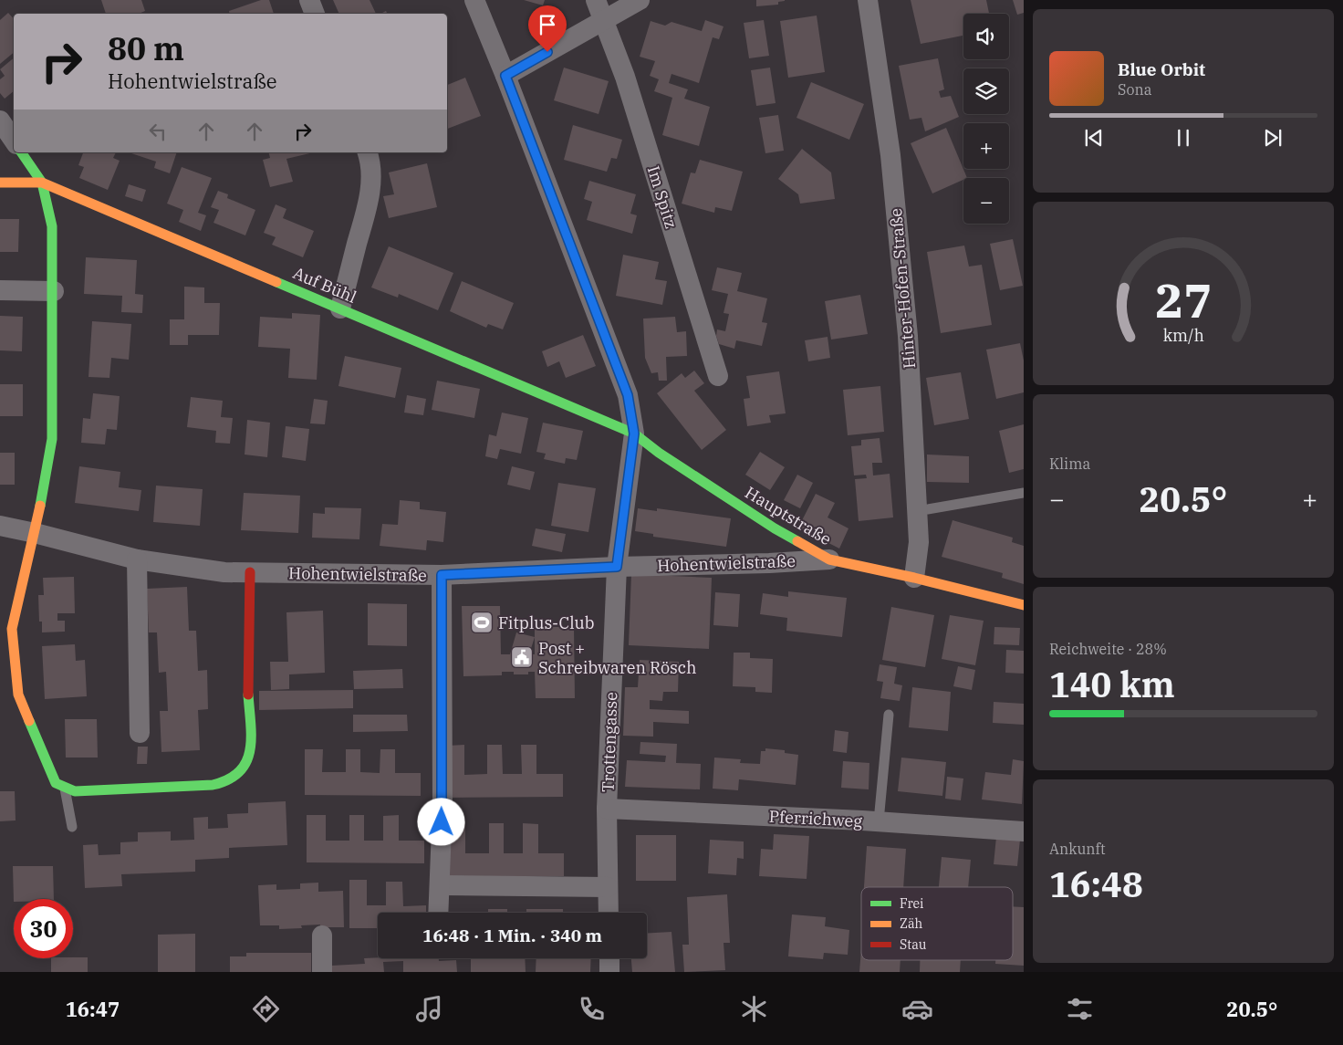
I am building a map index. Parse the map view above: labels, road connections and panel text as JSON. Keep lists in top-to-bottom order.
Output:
{
  "streets": {
    "street": [
      "Im Spitz",
      "Auf Bühl",
      "Hinter-Hofen-Straße",
      "Hauptstraße",
      "Hohentwielstraße",
      "Trottengasse",
      "Pferrichweg"
    ]
  },
  "crossings": [
    ["Auf Bühl", "Hauptstraße"],
    ["Auf Bühl", "Trottengasse"],
    ["Hinter-Hofen-Straße", "Hauptstraße"],
    ["Hauptstraße", "Hohentwielstraße"],
    ["Hauptstraße", "Trottengasse"],
    ["Hohentwielstraße", "Trottengasse"],
    ["Trottengasse", "Pferrichweg"]
  ],
  "places": {
    "sports": ["Fitplus-Club"],
    "public building": ["Post + Schreibwaren Rösch"]
  },
  "legend": ["Frei", "Zäh", "Stau"],
  "page": {
    "map_buttons": ["+", "−"],
    "turn": ["80 m", "Hohentwielstraße"],
    "song": ["Blue Orbit", "Sona"],
    "tile": [
      "Klima",
      ["Reichweite · 28%", "140 km"],
      ["Ankunft", "16:48"]
    ],
    "heat": ["−", "20.5°", "+"],
    "limit": "30",
    "trip": "16:48 · 1 Min. · 340 m",
    "tabs": ["16:47", "20.5°"],
    "gauge": ["27", "km/h"]
  }
}
